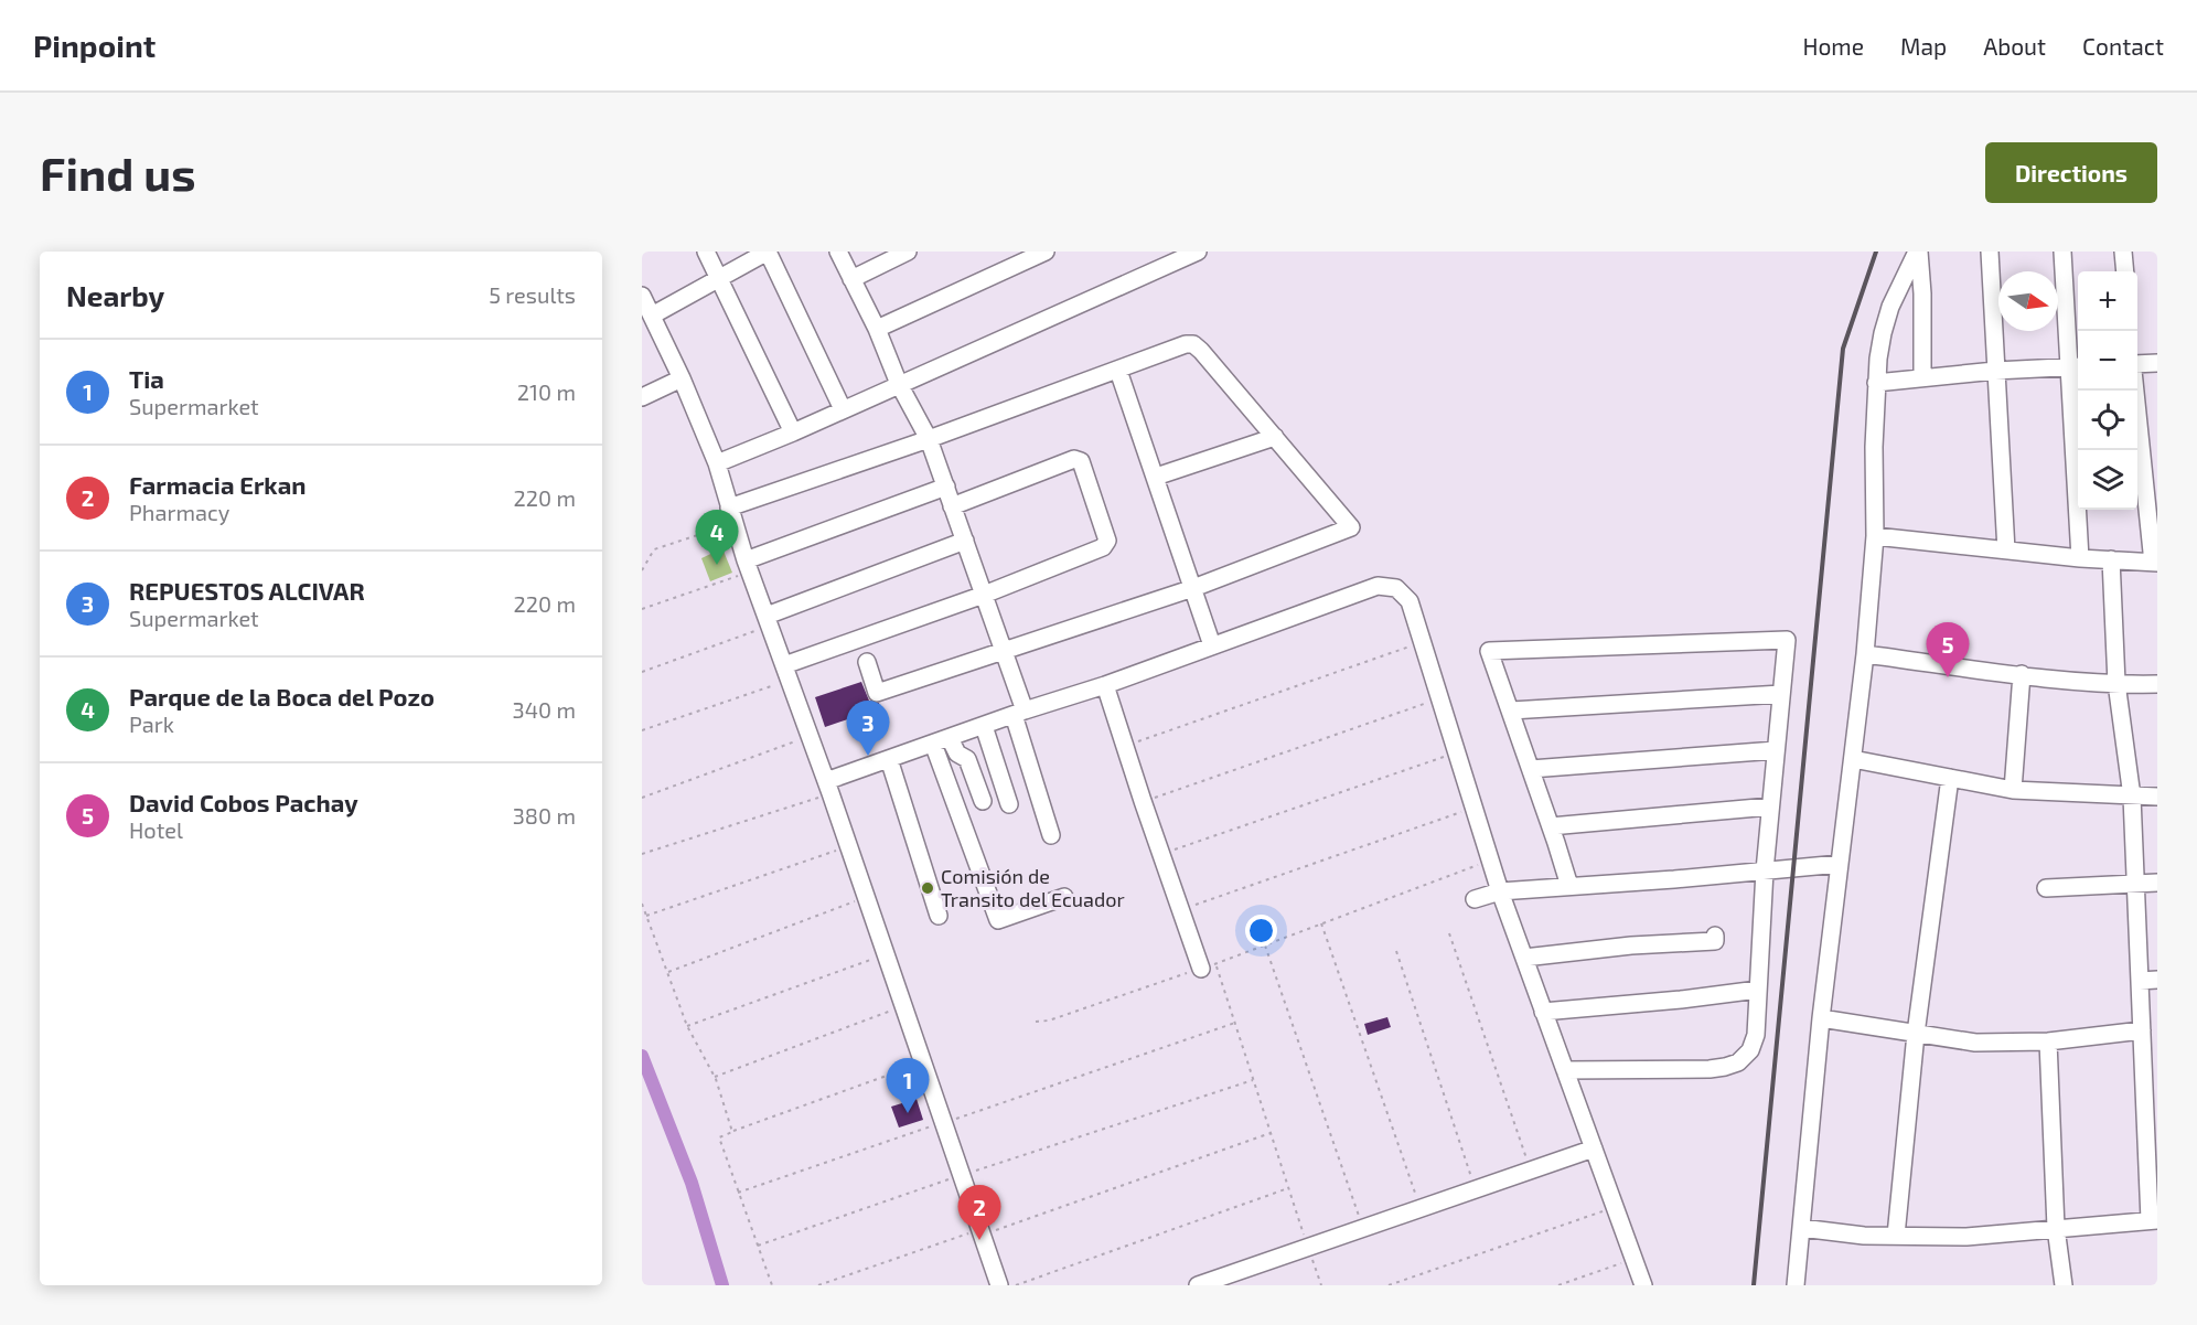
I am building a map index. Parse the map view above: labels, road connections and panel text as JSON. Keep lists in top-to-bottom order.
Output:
{
  "places": ["Comisión de Transito del Ecuador"],
  "north": "right",
  "page": {
    "header": "Pinpoint",
    "nav": [
      "Home",
      "Map",
      "About",
      "Contact"
    ],
    "buttons": "Directions",
    "title": "Find us",
    "heading": ["Nearby", "5 results"],
    "map_buttons": ["+", "−"],
    "list": [
      {
        "mark": "1",
        "name": "Tia",
        "note": "Supermarket",
        "value": "210 m"
      },
      {
        "mark": "2",
        "name": "Farmacia Erkan",
        "note": "Pharmacy",
        "value": "220 m"
      },
      {
        "mark": "3",
        "name": "REPUESTOS ALCIVAR",
        "note": "Supermarket",
        "value": "220 m"
      },
      {
        "mark": "4",
        "name": "Parque de la Boca del Pozo",
        "note": "Park",
        "value": "340 m"
      },
      {
        "mark": "5",
        "name": "David Cobos Pachay",
        "note": "Hotel",
        "value": "380 m"
      }
    ],
    "pins": [
      "4",
      "5",
      "3",
      "1",
      "2"
    ]
  }
}
